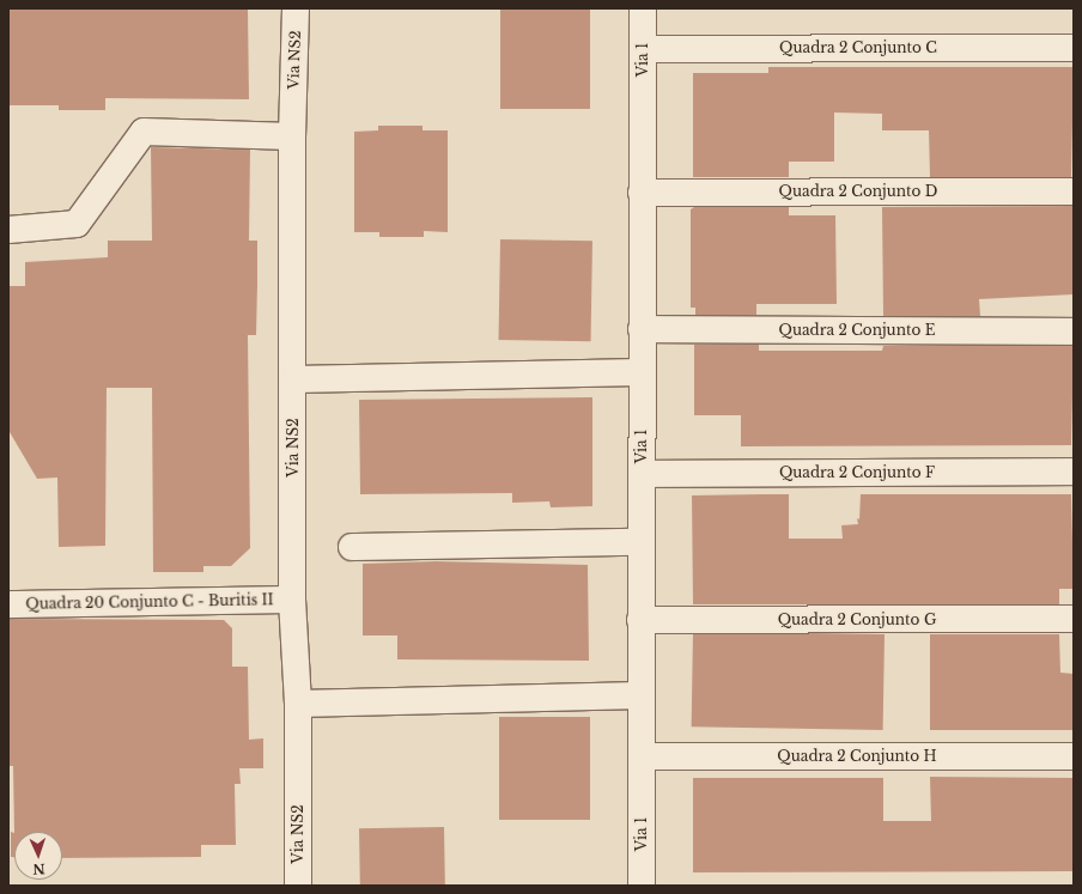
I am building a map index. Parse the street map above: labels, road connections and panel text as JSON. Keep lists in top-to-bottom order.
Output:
{
  "streets": {
    "street": [
      "Quadra 2 Conjunto C",
      "Via NS2",
      "Via 1",
      "Quadra 2 Conjunto D",
      "Quadra 2 Conjunto E",
      "Quadra 2 Conjunto F",
      "Quadra 20 Conjunto C - Buritis II",
      "Quadra 2 Conjunto G",
      "Quadra 2 Conjunto H"
    ]
  },
  "crossings": [
    ["Quadra 2 Conjunto C", "Via 1"],
    ["Via NS2", "Quadra 20 Conjunto C - Buritis II"],
    ["Via 1", "Quadra 2 Conjunto D"],
    ["Via 1", "Quadra 2 Conjunto E"],
    ["Via 1", "Quadra 2 Conjunto F"],
    ["Via 1", "Quadra 2 Conjunto G"],
    ["Via 1", "Quadra 2 Conjunto H"]
  ],
  "north": "bottom"
}
